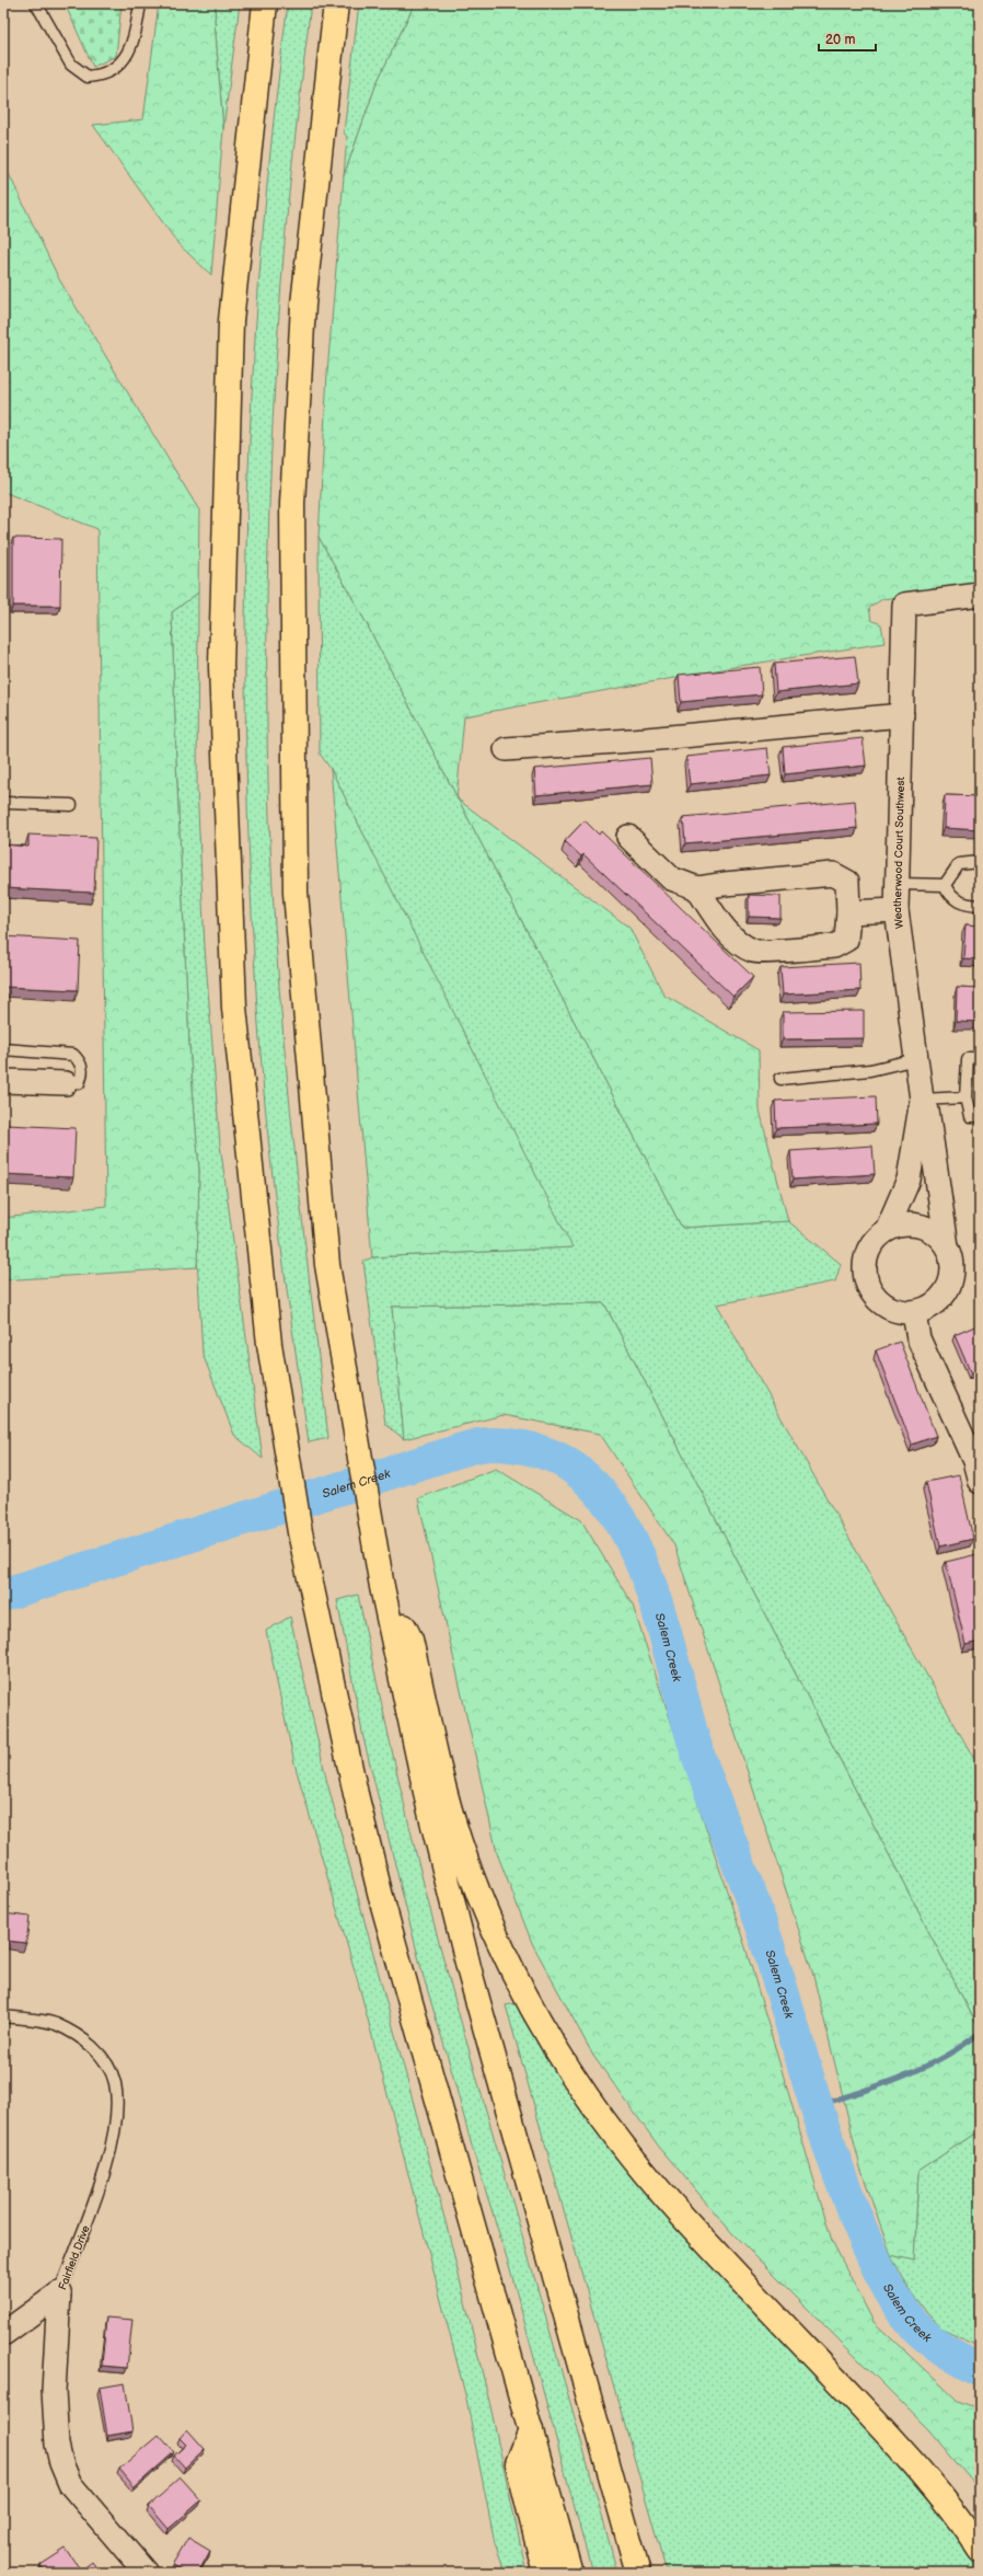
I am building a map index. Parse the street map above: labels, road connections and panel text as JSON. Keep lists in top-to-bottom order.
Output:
{
  "streets": {
    "street": ["Weatherwood Court Southwest", "Fairfield Drive"]
  },
  "water": ["Salem Creek"],
  "scale_bar": "20 m"
}
